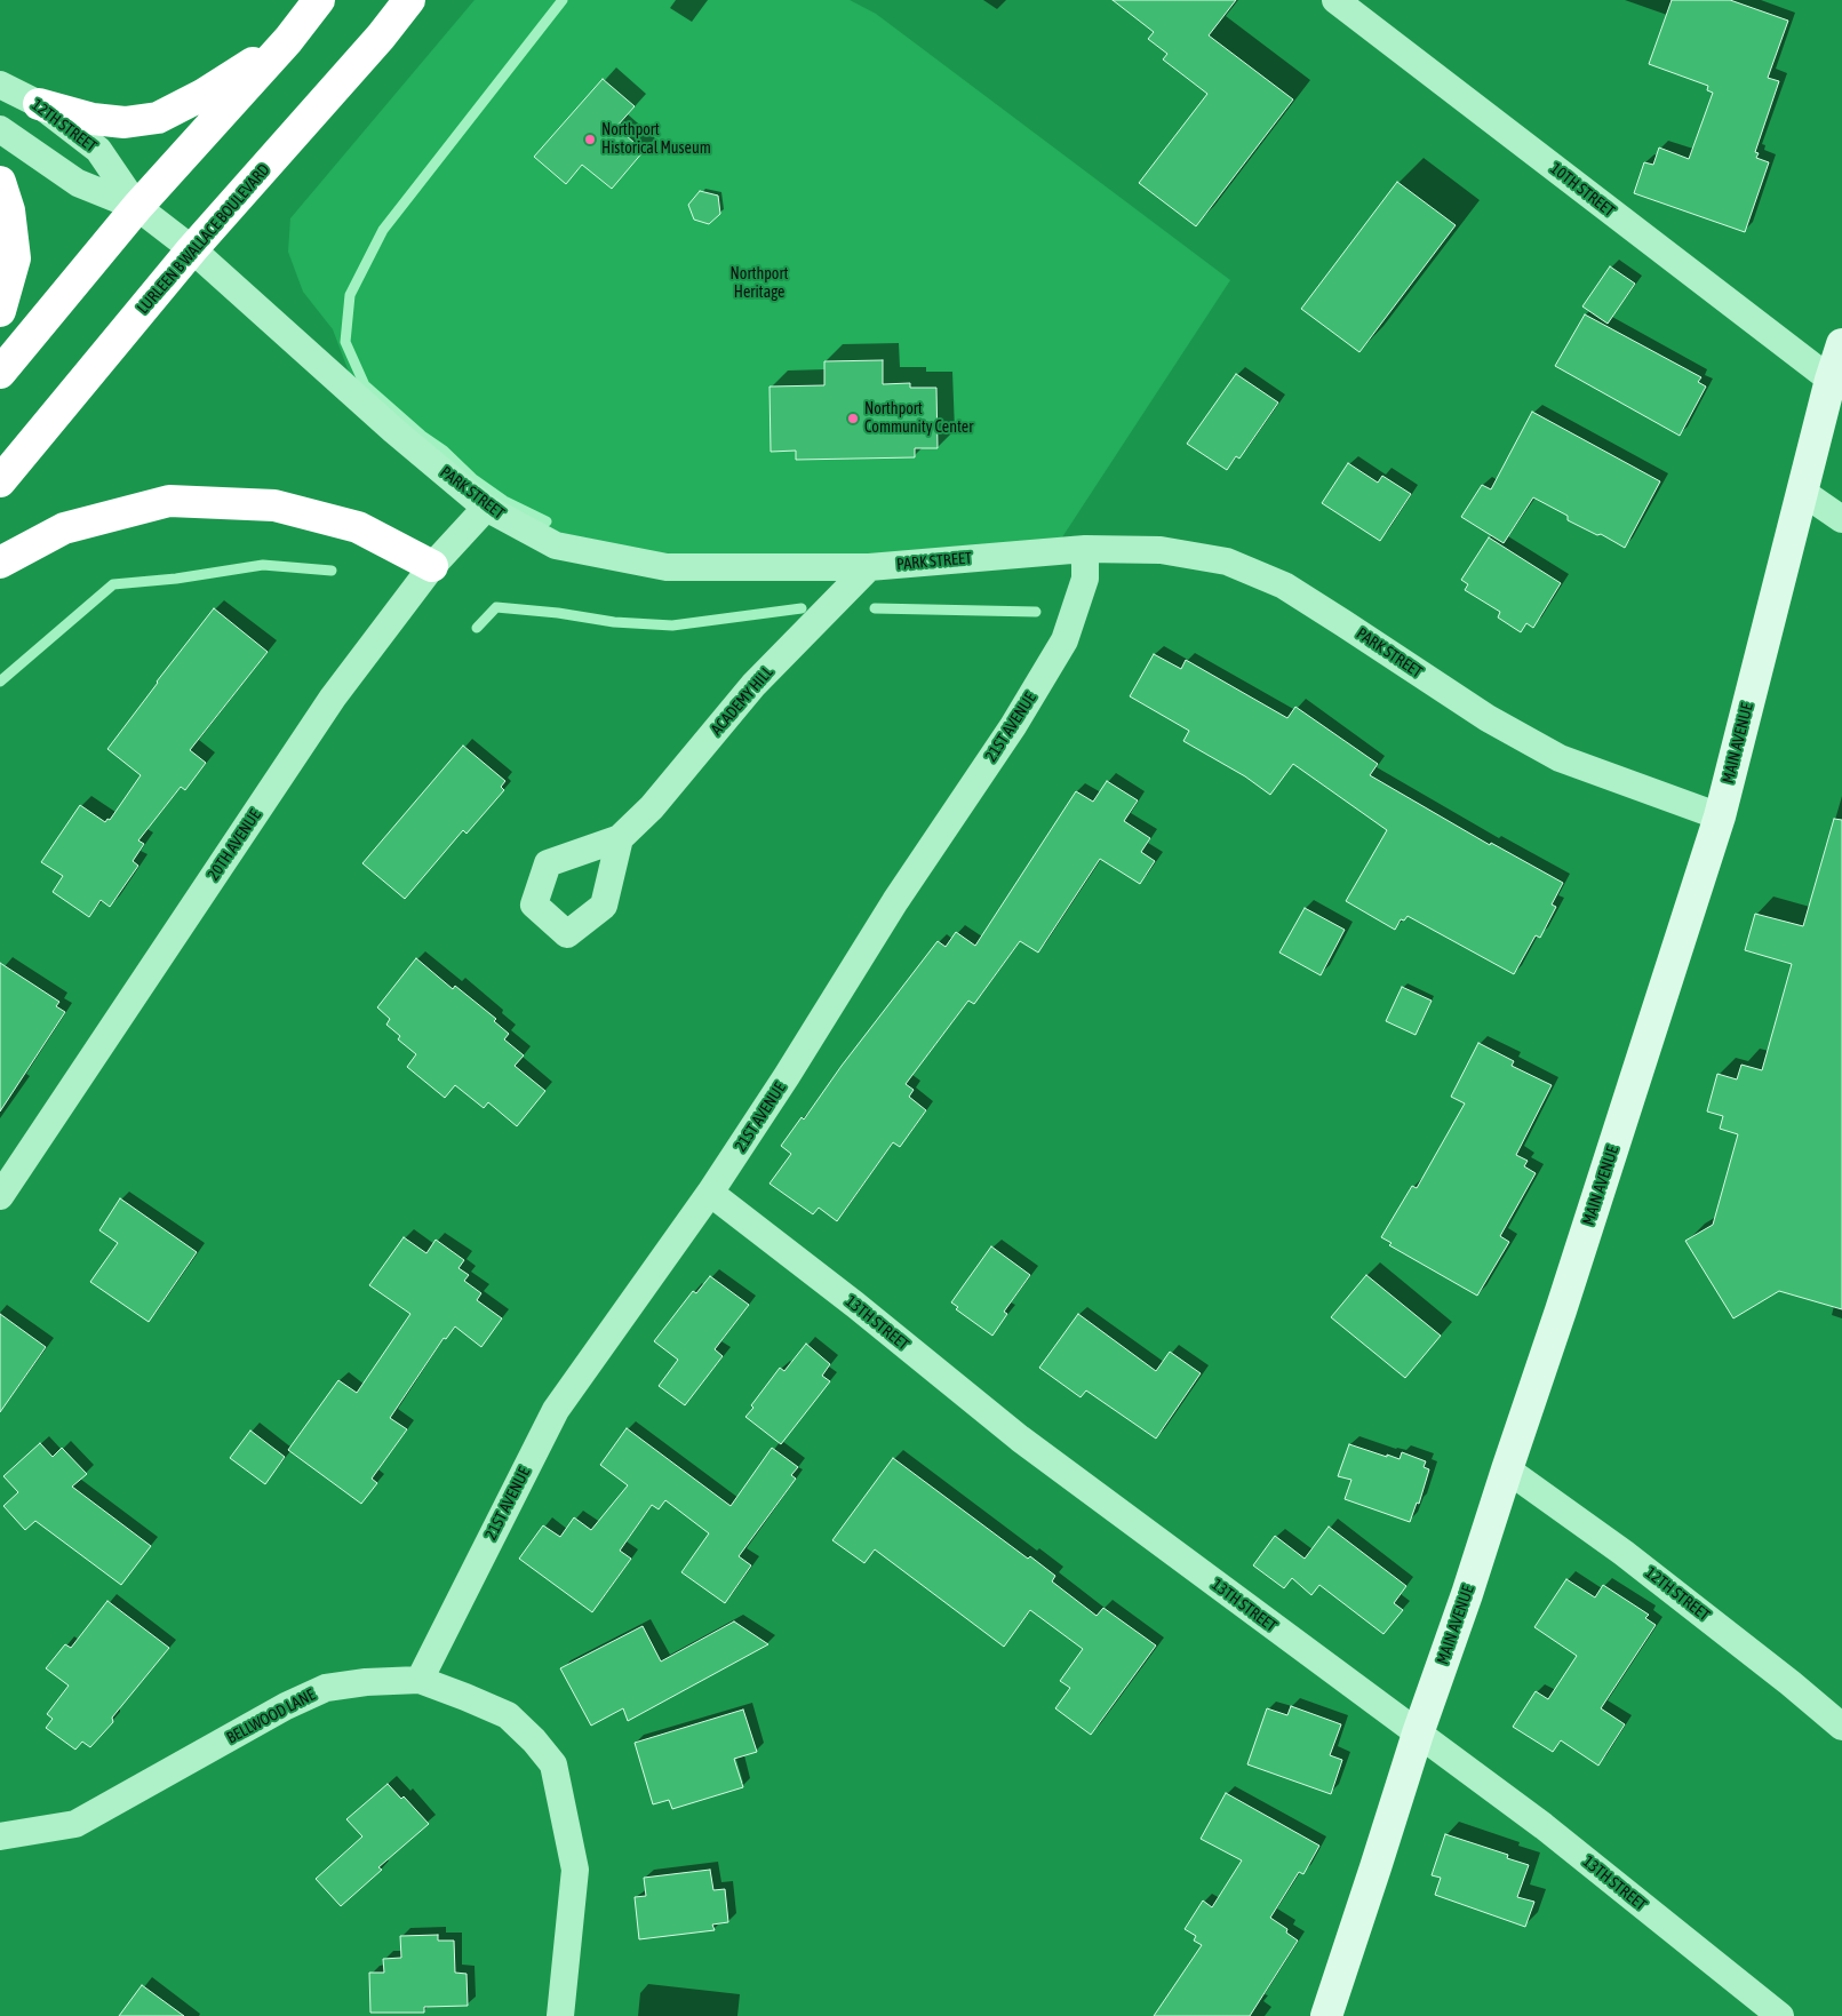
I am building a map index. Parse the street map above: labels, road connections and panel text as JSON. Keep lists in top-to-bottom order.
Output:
{
  "streets": {
    "highway": ["LURLEEN B WALLACE BOULEVARD"],
    "main road": ["MAIN AVENUE"],
    "street": [
      "12TH STREET",
      "10TH STREET",
      "PARK STREET",
      "ACADEMY HILL",
      "21ST AVENUE",
      "20TH AVENUE",
      "13TH STREET",
      "BELLWOOD LANE"
    ]
  },
  "crossings": [
    ["12TH STREET", "LURLEEN B WALLACE BOULEVARD"],
    ["12TH STREET", "PARK STREET"],
    ["12TH STREET", "MAIN AVENUE"],
    ["10TH STREET", "MAIN AVENUE"],
    ["LURLEEN B WALLACE BOULEVARD", "PARK STREET"],
    ["PARK STREET", "ACADEMY HILL"],
    ["PARK STREET", "21ST AVENUE"],
    ["PARK STREET", "MAIN AVENUE"],
    ["PARK STREET", "20TH AVENUE"],
    ["21ST AVENUE", "13TH STREET"],
    ["21ST AVENUE", "BELLWOOD LANE"],
    ["MAIN AVENUE", "13TH STREET"]
  ],
  "parks": ["Northport Heritage"],
  "places": ["Northport Historical Museum", "Northport Community Center"]
}
